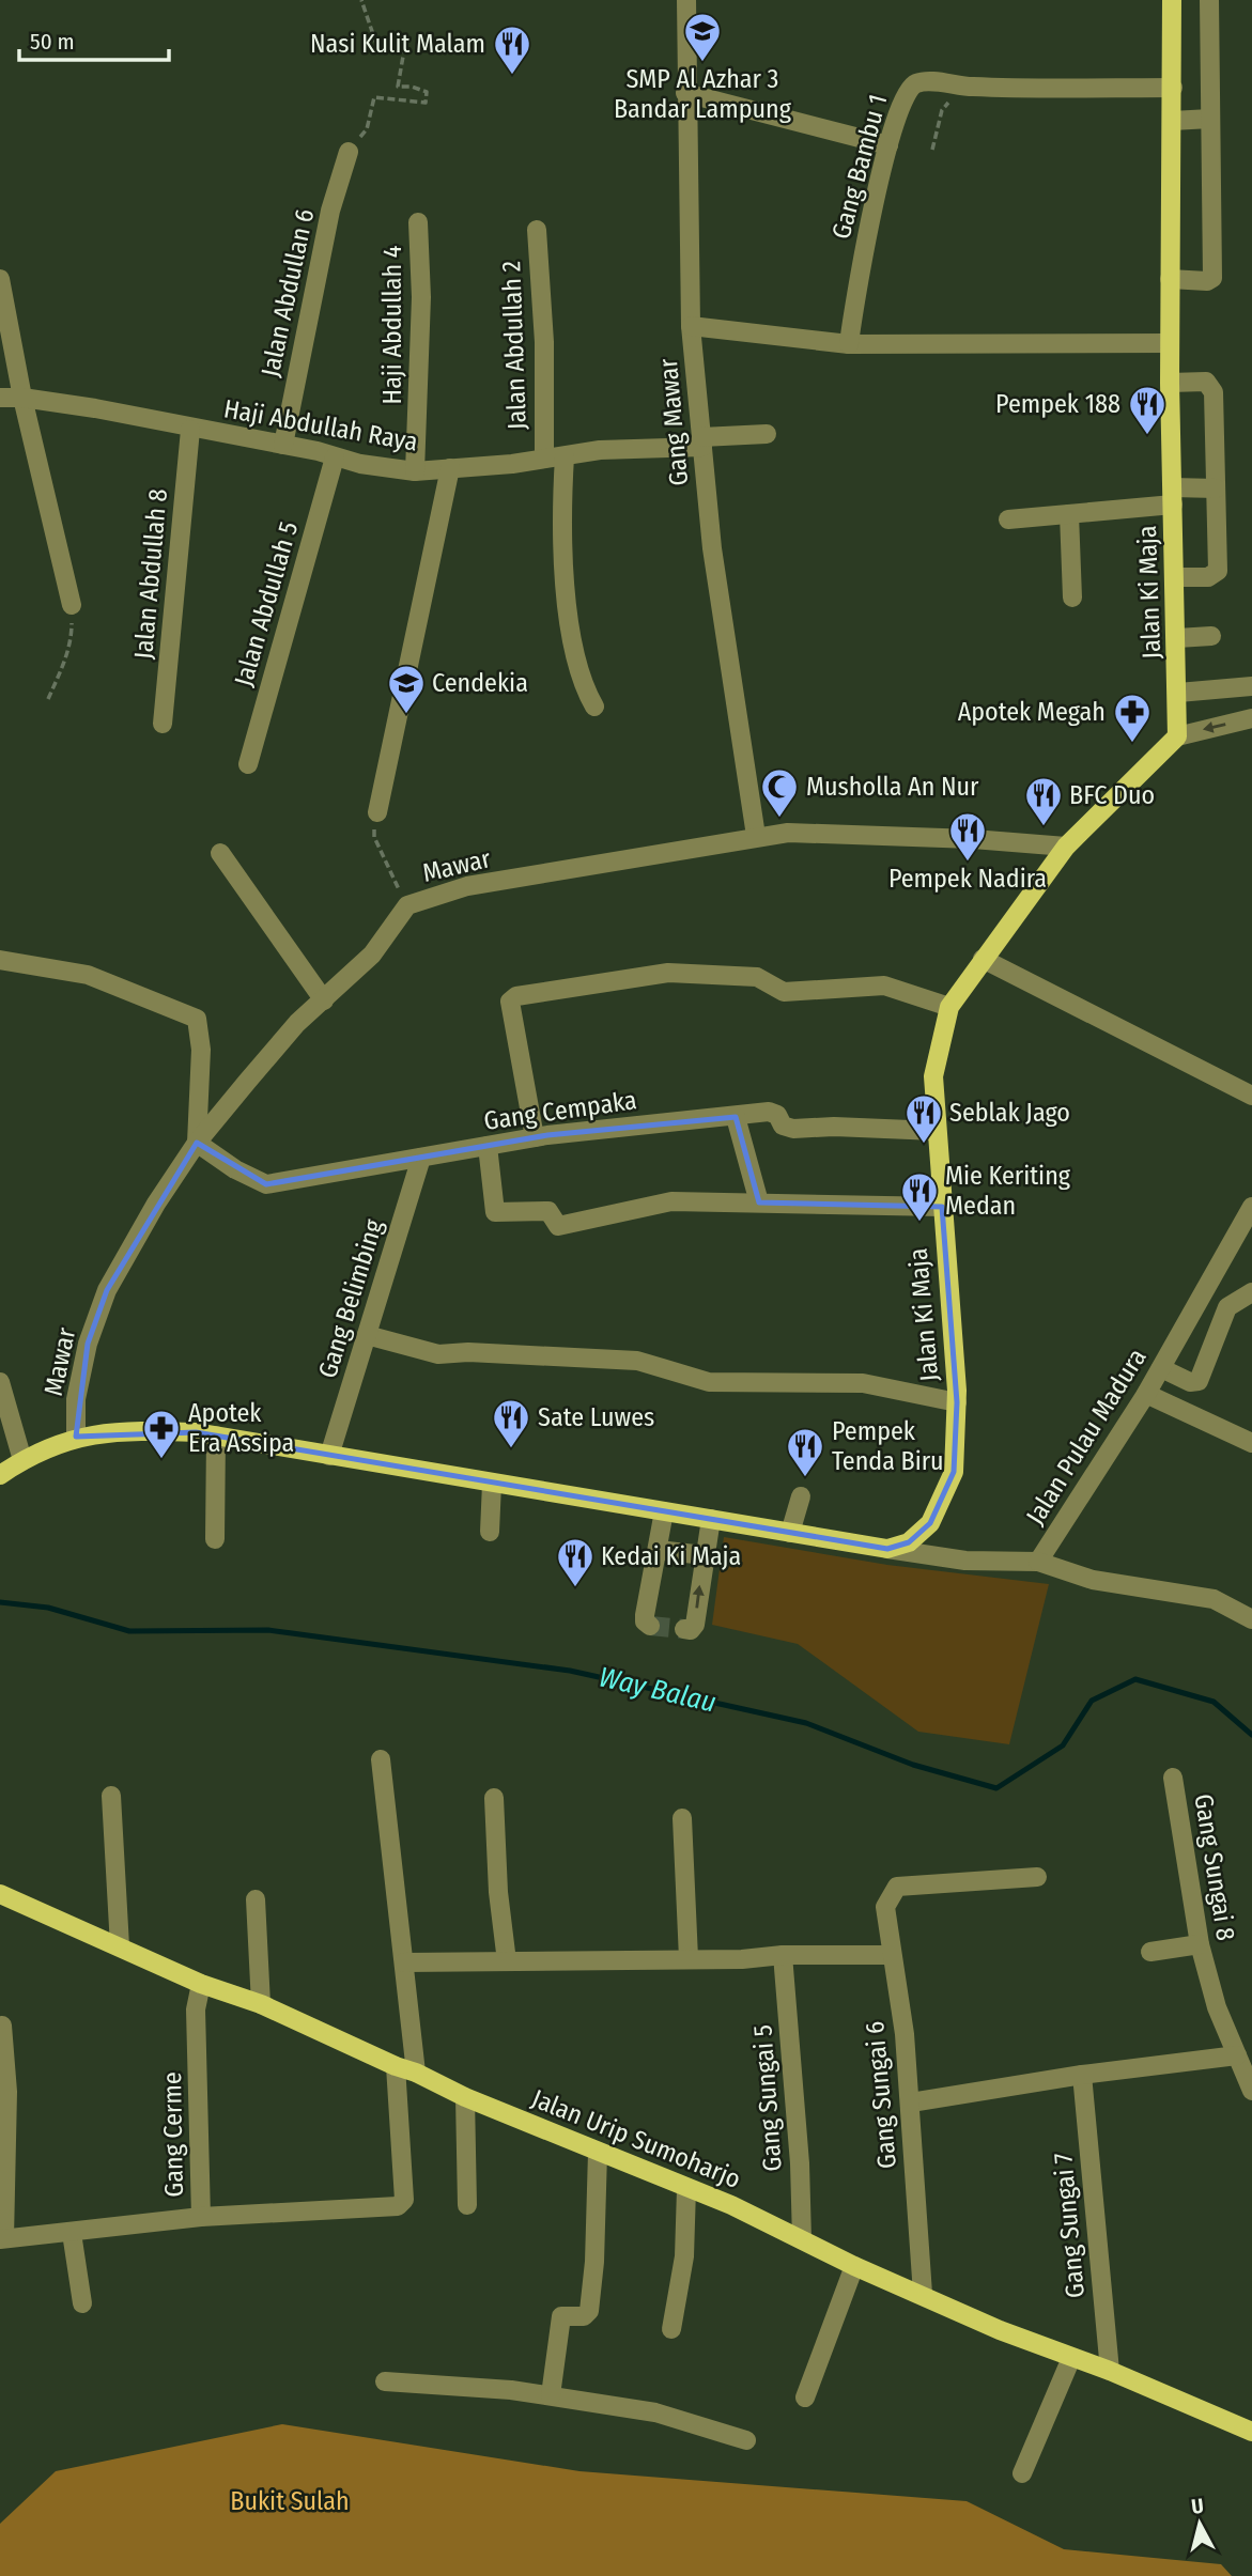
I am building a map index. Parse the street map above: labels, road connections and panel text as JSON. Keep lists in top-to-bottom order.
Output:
{
  "streets": {
    "main road": ["Jalan Ki Maja", "Jalan Urip Sumoharjo"],
    "street": [
      "Gang Bambu 1",
      "Jalan Abdullan 6",
      "Haji Abdullah 4",
      "Jalan Abdullah 2",
      "Gang Mawar",
      "Haji Abdullah Raya",
      "Jalan Abdullah 8",
      "Jalan Abdullah 5",
      "Mawar",
      "Gang Cempaka",
      "Gang Belimbing",
      "Jalan Pulau Madura",
      "Gang Sungai 8",
      "Gang Sungai 6",
      "Gang Sungai 5",
      "Gang Cerme",
      "Gang Sungai 7"
    ]
  },
  "crossings": [
    ["Gang Bambu 1", "Jalan Ki Maja"],
    ["Jalan Abdullan 6", "Haji Abdullah Raya"],
    ["Haji Abdullah 4", "Haji Abdullah Raya"],
    ["Jalan Abdullah 2", "Haji Abdullah Raya"],
    ["Gang Mawar", "Haji Abdullah Raya"],
    ["Gang Mawar", "Mawar"],
    ["Haji Abdullah Raya", "Jalan Abdullah 8"],
    ["Haji Abdullah Raya", "Jalan Abdullah 5"],
    ["Jalan Ki Maja", "Mawar"],
    ["Jalan Ki Maja", "Gang Cempaka"],
    ["Jalan Ki Maja", "Jalan Pulau Madura"],
    ["Mawar", "Gang Cempaka"],
    ["Gang Cempaka", "Gang Belimbing"],
    ["Gang Sungai 6", "Jalan Urip Sumoharjo"],
    ["Gang Sungai 5", "Jalan Urip Sumoharjo"],
    ["Gang Cerme", "Jalan Urip Sumoharjo"],
    ["Jalan Urip Sumoharjo", "Gang Sungai 7"]
  ],
  "water": ["Way Balau"],
  "parks": ["Bukit Sulah"],
  "places": {
    "school or university": ["SMP Al Azhar 3 Bandar Lampung", "Cendekia"],
    "restaurant": [
      "Nasi Kulit Malam",
      "Pempek 188",
      "BFC Duo",
      "Pempek Nadira",
      "Seblak Jago",
      "Mie Keriting Medan",
      "Sate Luwes",
      "Pempek Tenda Biru",
      "Kedai Ki Maja"
    ],
    "pharmacy": ["Apotek Megah", "Apotek Era Assipa"],
    "mosque": ["Musholla An Nur"]
  },
  "scale_bar": "50 m",
  "north": "top"
}
